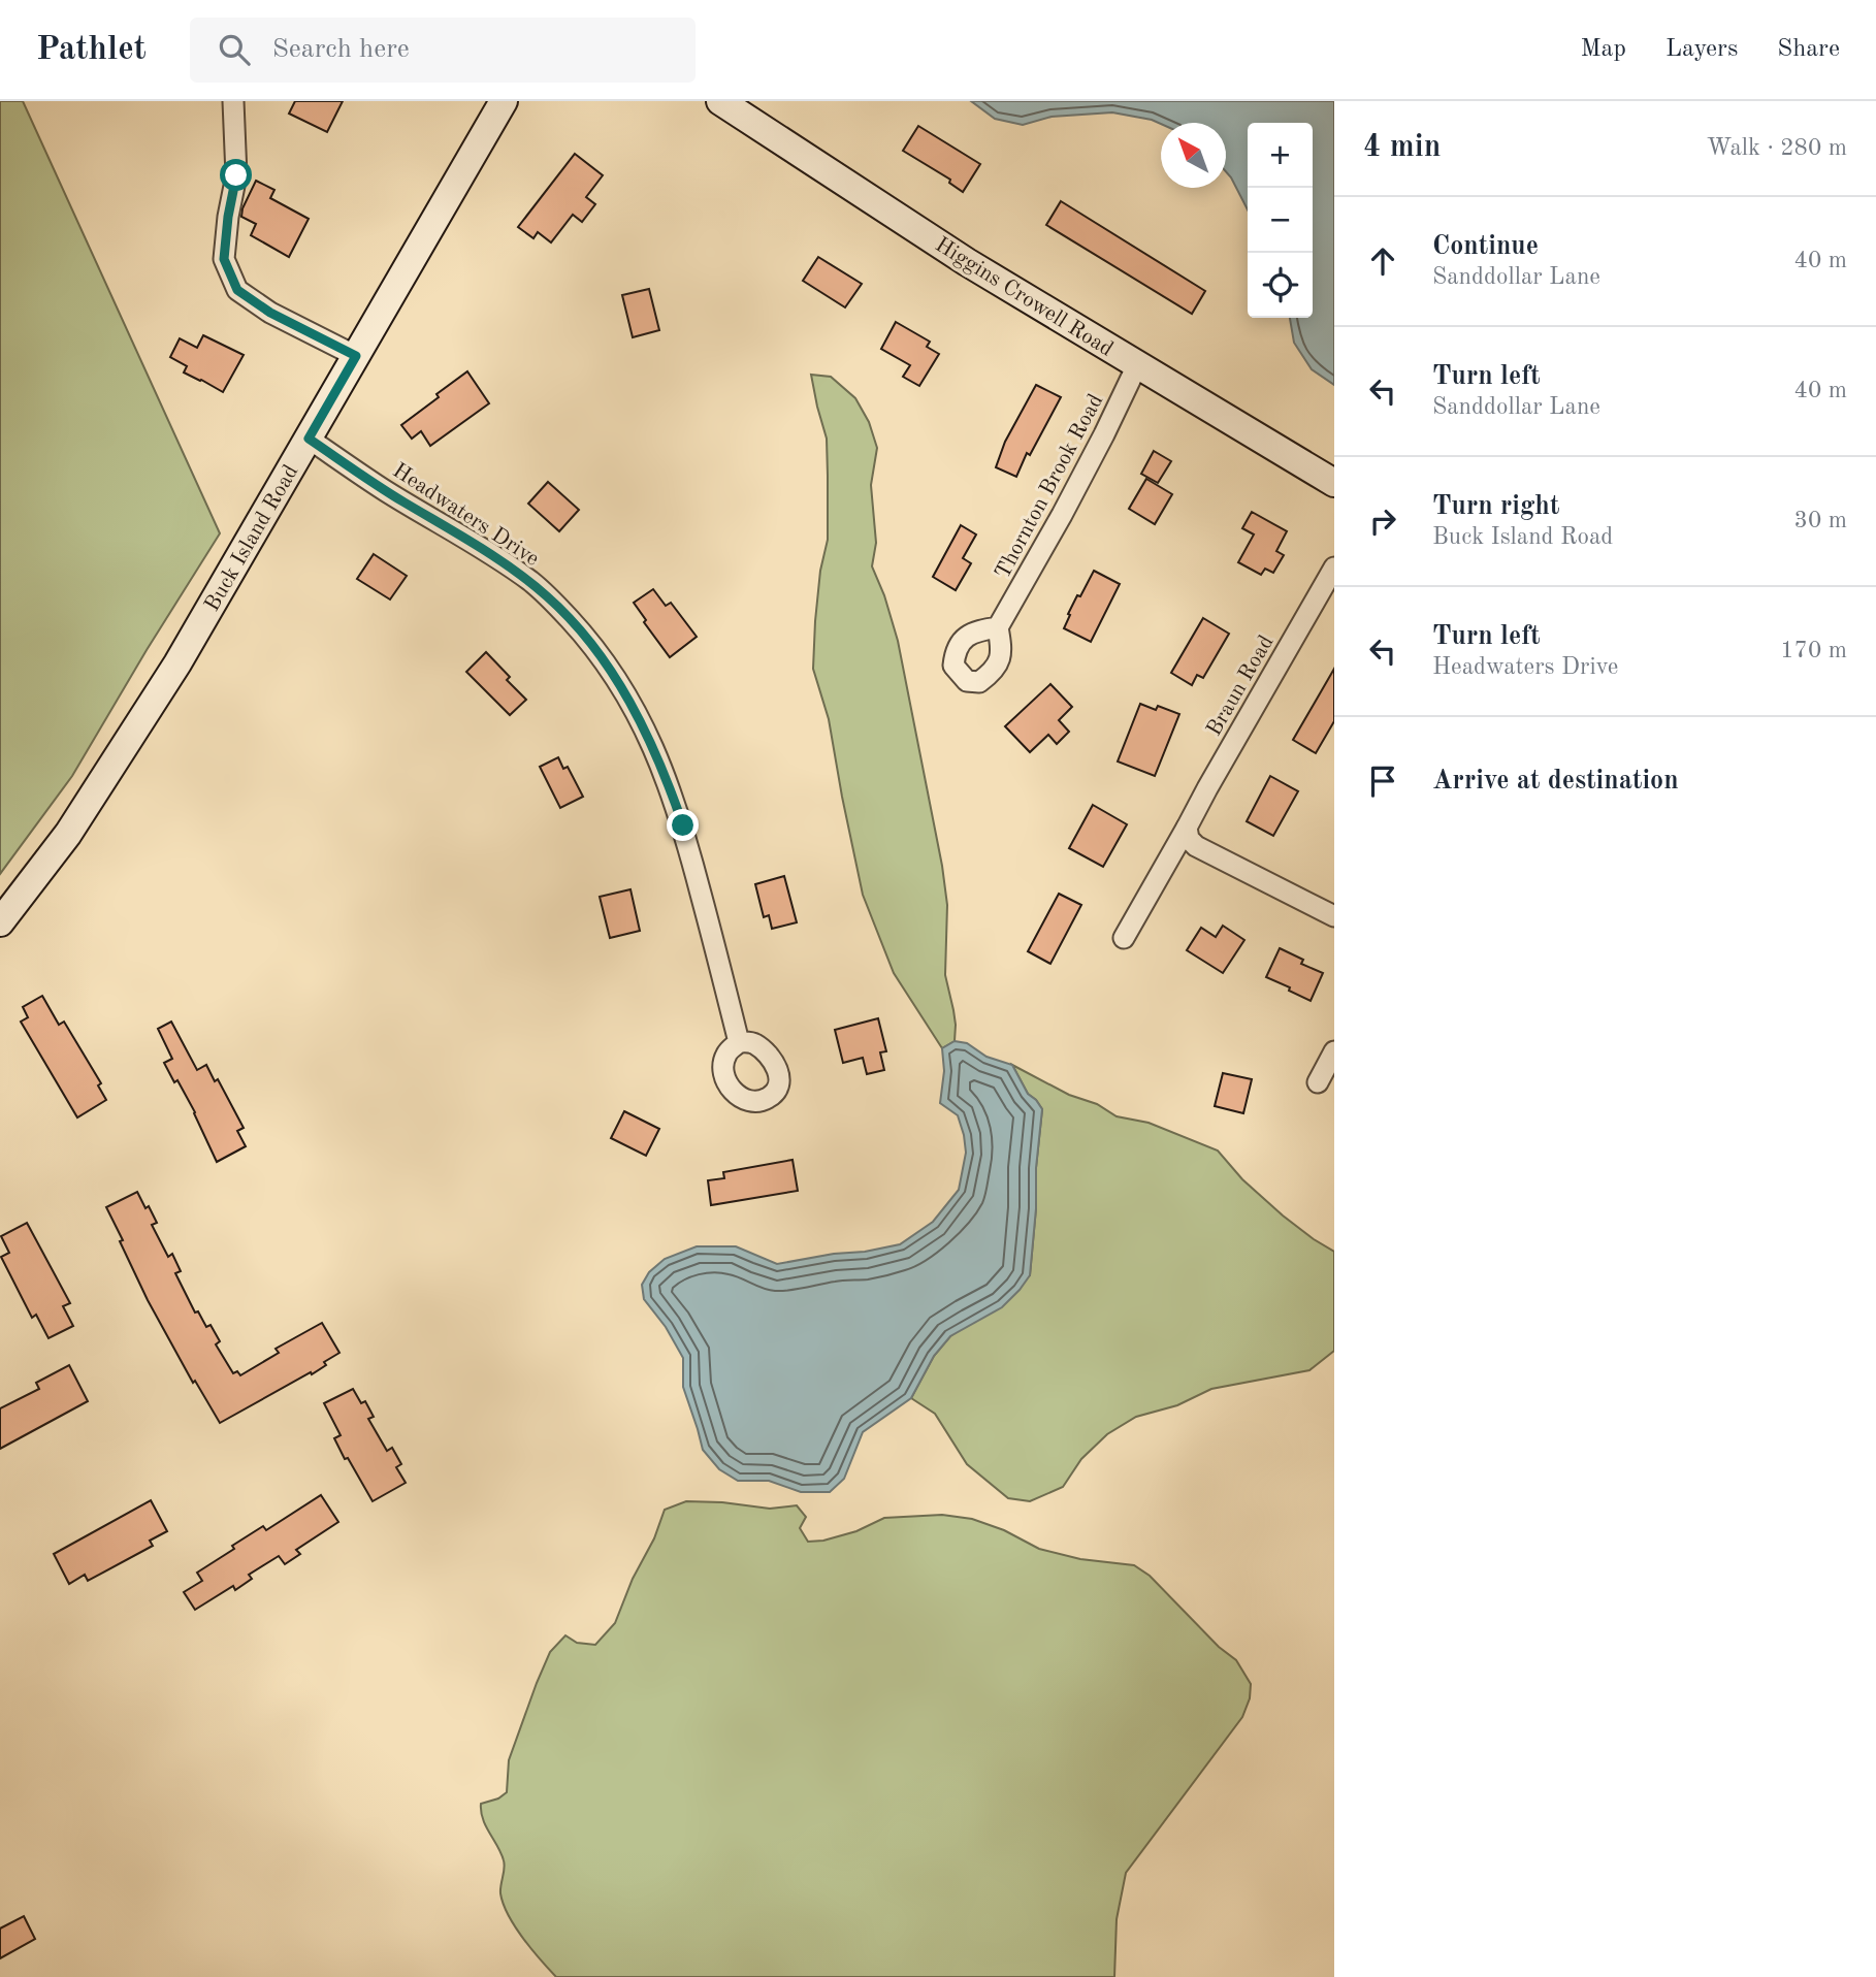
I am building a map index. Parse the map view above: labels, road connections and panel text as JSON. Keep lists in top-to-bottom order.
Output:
{
  "streets": {
    "main road": ["Higgins Crowell Road", "Buck Island Road"],
    "street": ["Thornton Brook Road", "Headwaters Drive", "Braun Road"]
  },
  "crossings": [
    ["Higgins Crowell Road", "Thornton Brook Road"],
    ["Headwaters Drive", "Buck Island Road"]
  ],
  "north": "top left",
  "page": {
    "header": "Pathlet",
    "search": "Search here",
    "nav": ["Map", "Layers", "Share"],
    "heading": ["4 min", "Walk · 280 m"],
    "map_buttons": ["+", "−"],
    "list": [
      ["Continue", "Sanddollar Lane", "40 m"],
      ["Turn left", "Sanddollar Lane", "40 m"],
      ["Turn right", "Buck Island Road", "30 m"],
      ["Turn left", "Headwaters Drive", "170 m"],
      "Arrive at destination"
    ]
  }
}
